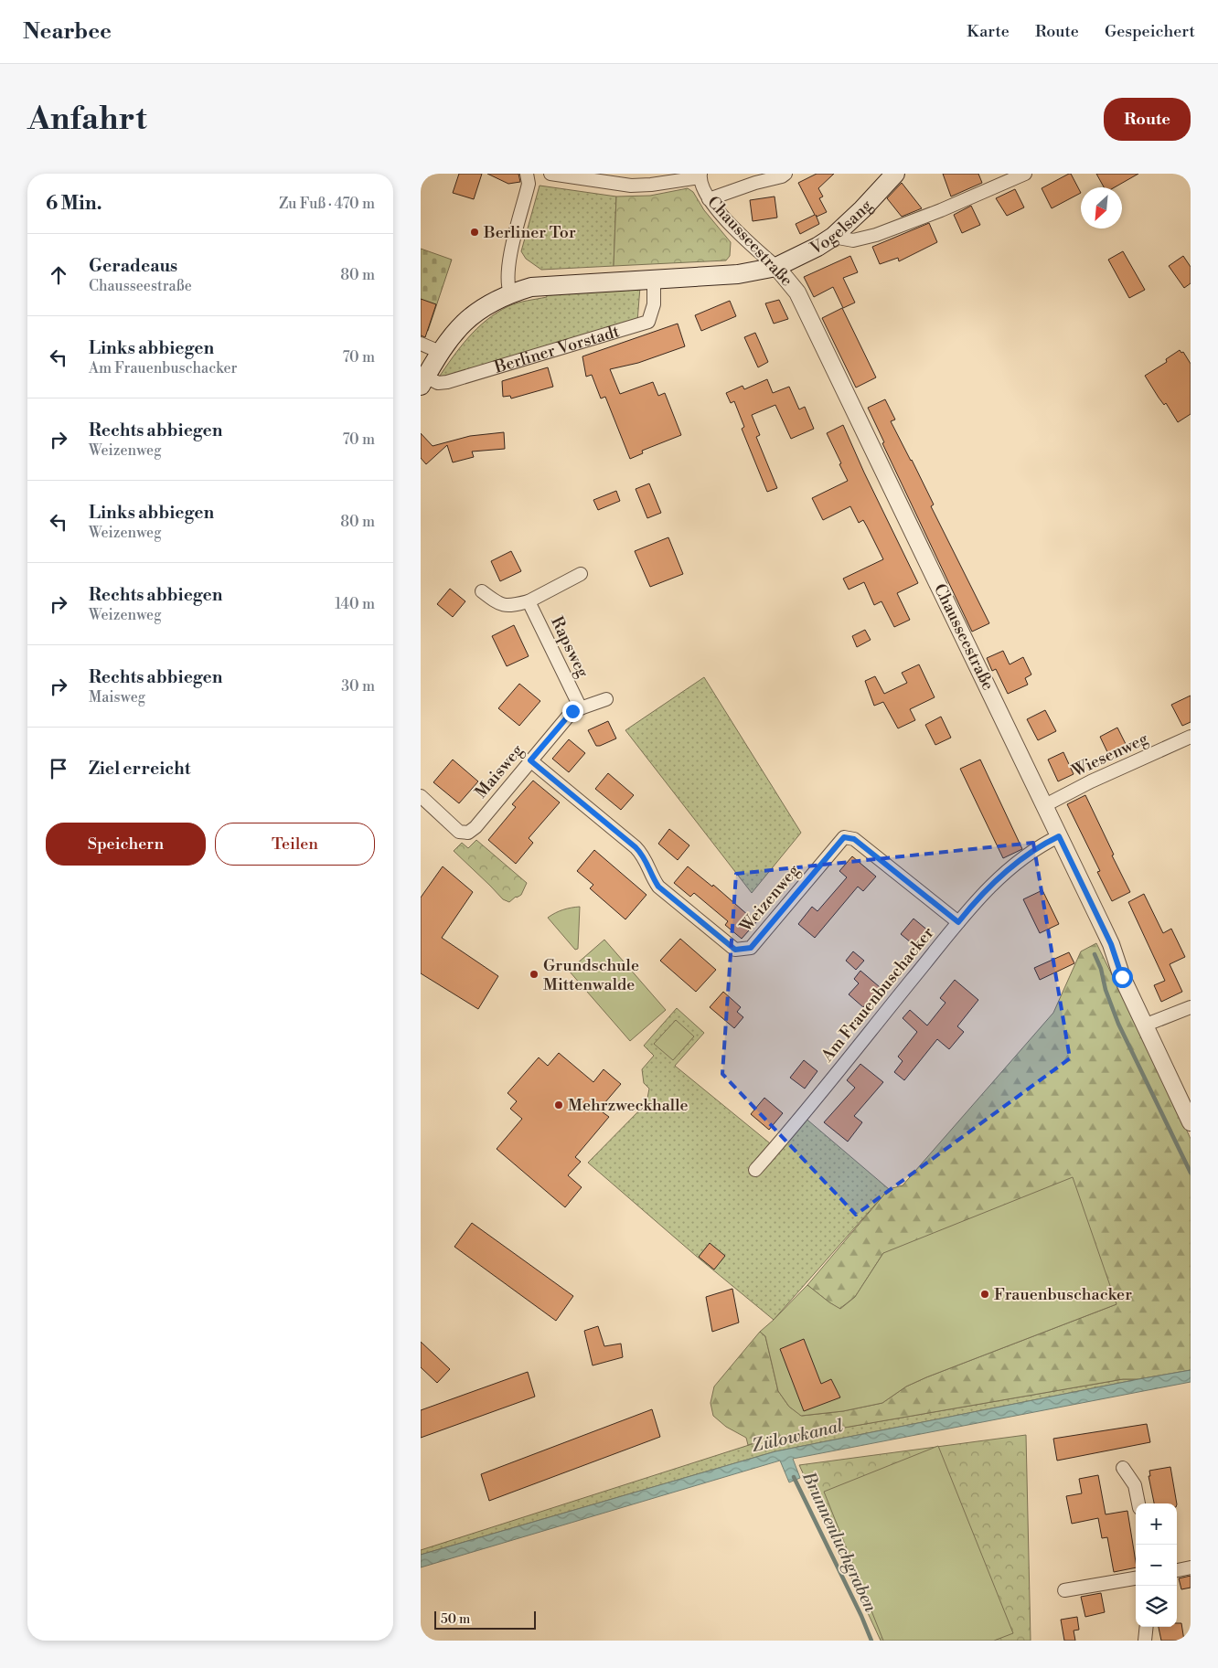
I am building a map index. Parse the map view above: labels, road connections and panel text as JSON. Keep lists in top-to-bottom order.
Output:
{
  "streets": {
    "main road": ["Vogelsang", "Berliner Vorstadt"],
    "street": [
      "Chausseestraße",
      "Rapsweg",
      "Wiesenweg",
      "Maisweg",
      "Weizenweg",
      "Am Frauenbuschacker"
    ]
  },
  "crossings": [
    ["Vogelsang", "Chausseestraße"],
    ["Vogelsang", "Berliner Vorstadt"],
    ["Chausseestraße", "Berliner Vorstadt"],
    ["Chausseestraße", "Wiesenweg"],
    ["Chausseestraße", "Am Frauenbuschacker"],
    ["Rapsweg", "Maisweg"],
    ["Maisweg", "Weizenweg"],
    ["Weizenweg", "Am Frauenbuschacker"]
  ],
  "water": ["Zülowkanal", "Brunnenluchgraben"],
  "places": [
    "Berliner Tor",
    "Grundschule Mittenwalde",
    "Mehrzweckhalle",
    "Frauenbuschacker"
  ],
  "scale_bar": "50 m",
  "north": "bottom left",
  "page": {
    "header": "Nearbee",
    "nav": ["Karte", "Route", "Gespeichert"],
    "buttons": [
      "Route",
      ["Speichern", "Teilen"]
    ],
    "title": "Anfahrt",
    "heading": ["6 Min.", "Zu Fuß · 470 m"],
    "list": [
      ["Geradeaus", "Chausseestraße", "80 m"],
      ["Links abbiegen", "Am Frauenbuschacker", "70 m"],
      ["Rechts abbiegen", "Weizenweg", "70 m"],
      ["Links abbiegen", "Weizenweg", "80 m"],
      ["Rechts abbiegen", "Weizenweg", "140 m"],
      ["Rechts abbiegen", "Maisweg", "30 m"],
      "Ziel erreicht"
    ],
    "map_buttons": ["+", "−"],
    "scale": "50 m"
  }
}
